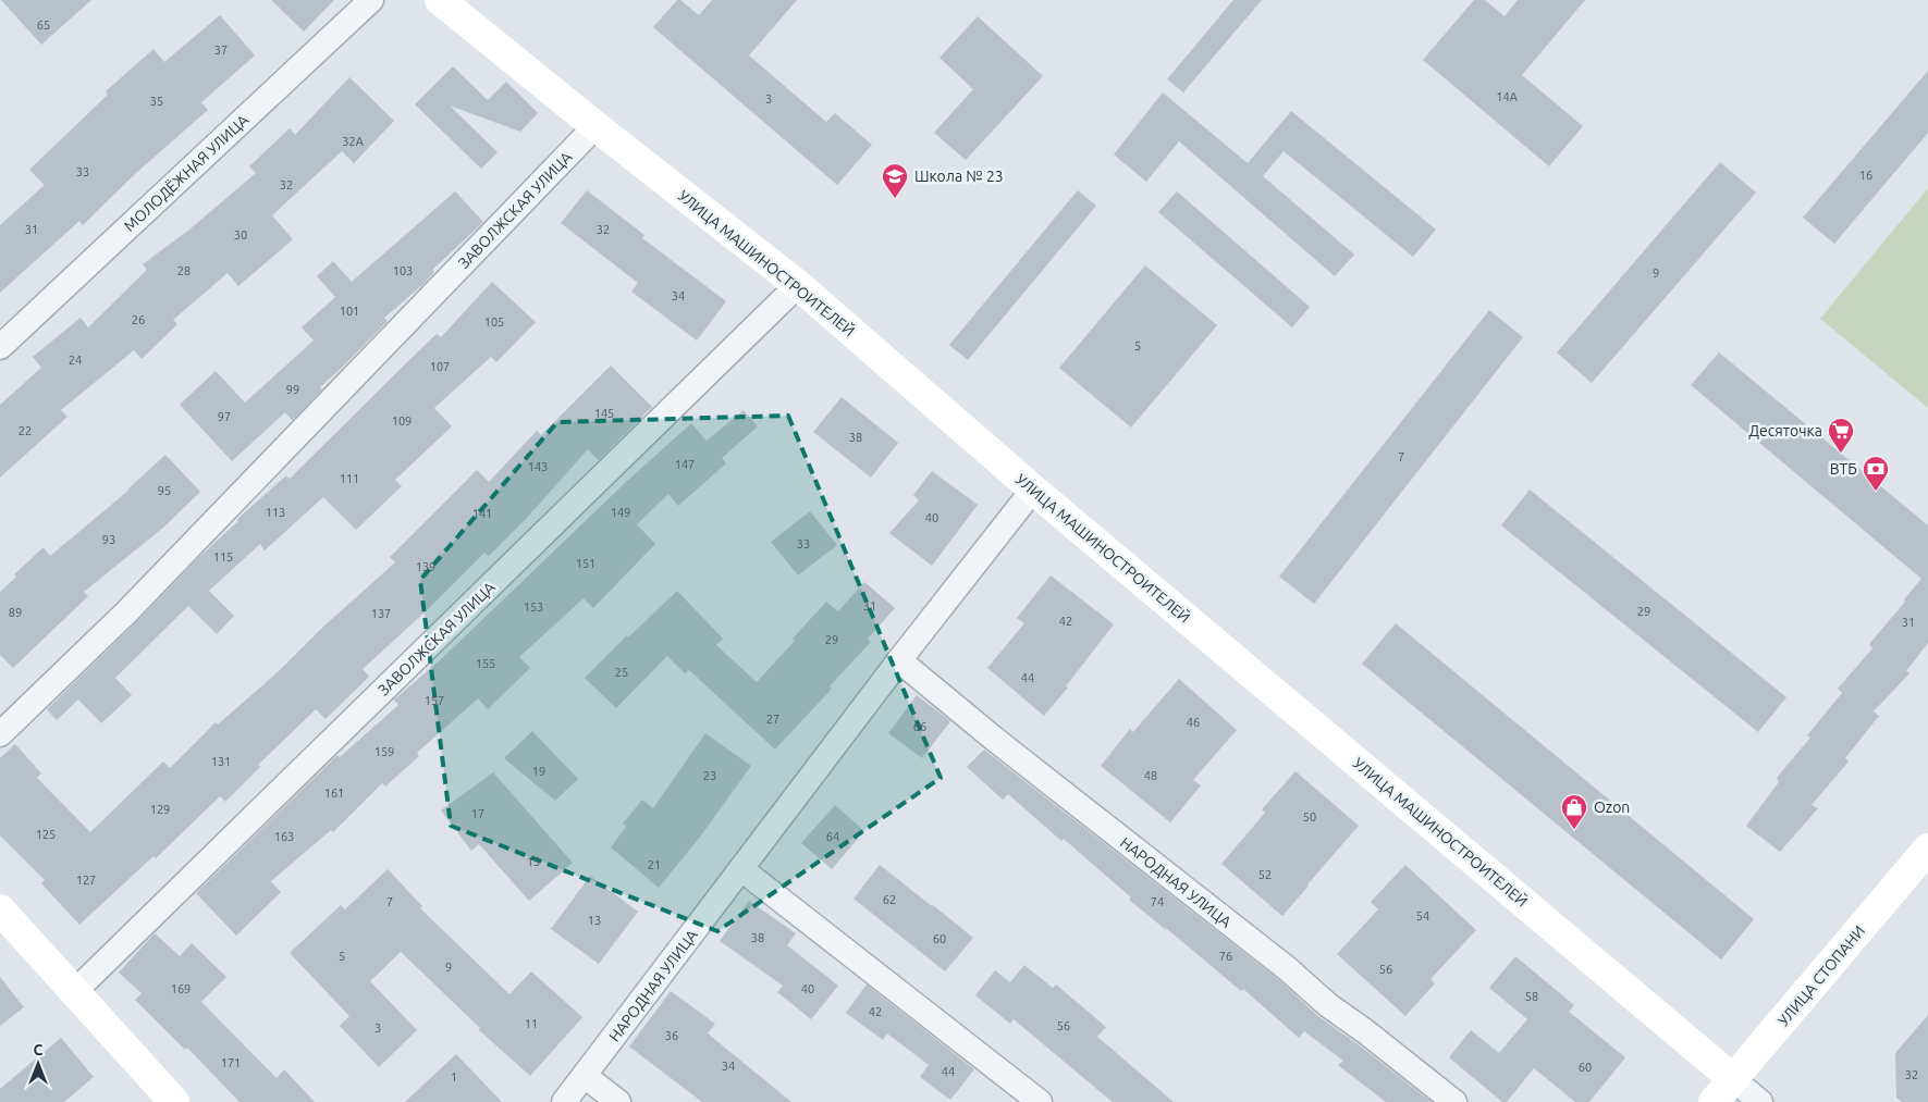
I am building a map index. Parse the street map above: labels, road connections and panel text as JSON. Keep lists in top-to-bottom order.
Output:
{
  "streets": {
    "street": [
      "МОЛОДЁЖНАЯ УЛИЦА",
      "ЗАВОЛЖСКАЯ УЛИЦА",
      "УЛИЦА МАШИНОСТРОИТЕЛЕЙ",
      "НАРОДНАЯ УЛИЦА",
      "УЛИЦА СТОПАНИ"
    ]
  },
  "crossings": [
    ["ЗАВОЛЖСКАЯ УЛИЦА", "УЛИЦА МАШИНОСТРОИТЕЛЕЙ"],
    ["УЛИЦА МАШИНОСТРОИТЕЛЕЙ", "НАРОДНАЯ УЛИЦА"],
    ["УЛИЦА МАШИНОСТРОИТЕЛЕЙ", "УЛИЦА СТОПАНИ"]
  ],
  "places": {
    "school or university": ["Школа № 23"],
    "supermarket": ["Десяточка"],
    "bank": ["ВТБ"],
    "shop": ["Ozon"]
  },
  "house_numbers": [
    "65",
    "37",
    "14А",
    "3",
    "35",
    "32А",
    "33",
    "16",
    "32",
    "31",
    "32",
    "30",
    "28",
    "103",
    "9",
    "34",
    "101",
    "26",
    "105",
    "5",
    "24",
    "107",
    "99",
    "145",
    "97",
    "109",
    "22",
    "38",
    "7",
    "147",
    "143",
    "111",
    "95",
    "113",
    "149",
    "141",
    "40",
    "93",
    "33",
    "115",
    "151",
    "139",
    "31",
    "153",
    "29",
    "89",
    "137",
    "42",
    "31",
    "29",
    "155",
    "25",
    "44",
    "157",
    "27",
    "46",
    "66",
    "159",
    "131",
    "19",
    "23",
    "48",
    "161",
    "129",
    "17",
    "50",
    "125",
    "163",
    "64",
    "15",
    "21",
    "52",
    "127",
    "62",
    "7",
    "74",
    "54",
    "13",
    "38",
    "60",
    "5",
    "76",
    "9",
    "56",
    "169",
    "40",
    "58",
    "42",
    "11",
    "56",
    "3",
    "36",
    "171",
    "34",
    "60",
    "44",
    "32",
    "1"
  ],
  "north": "top"
}
